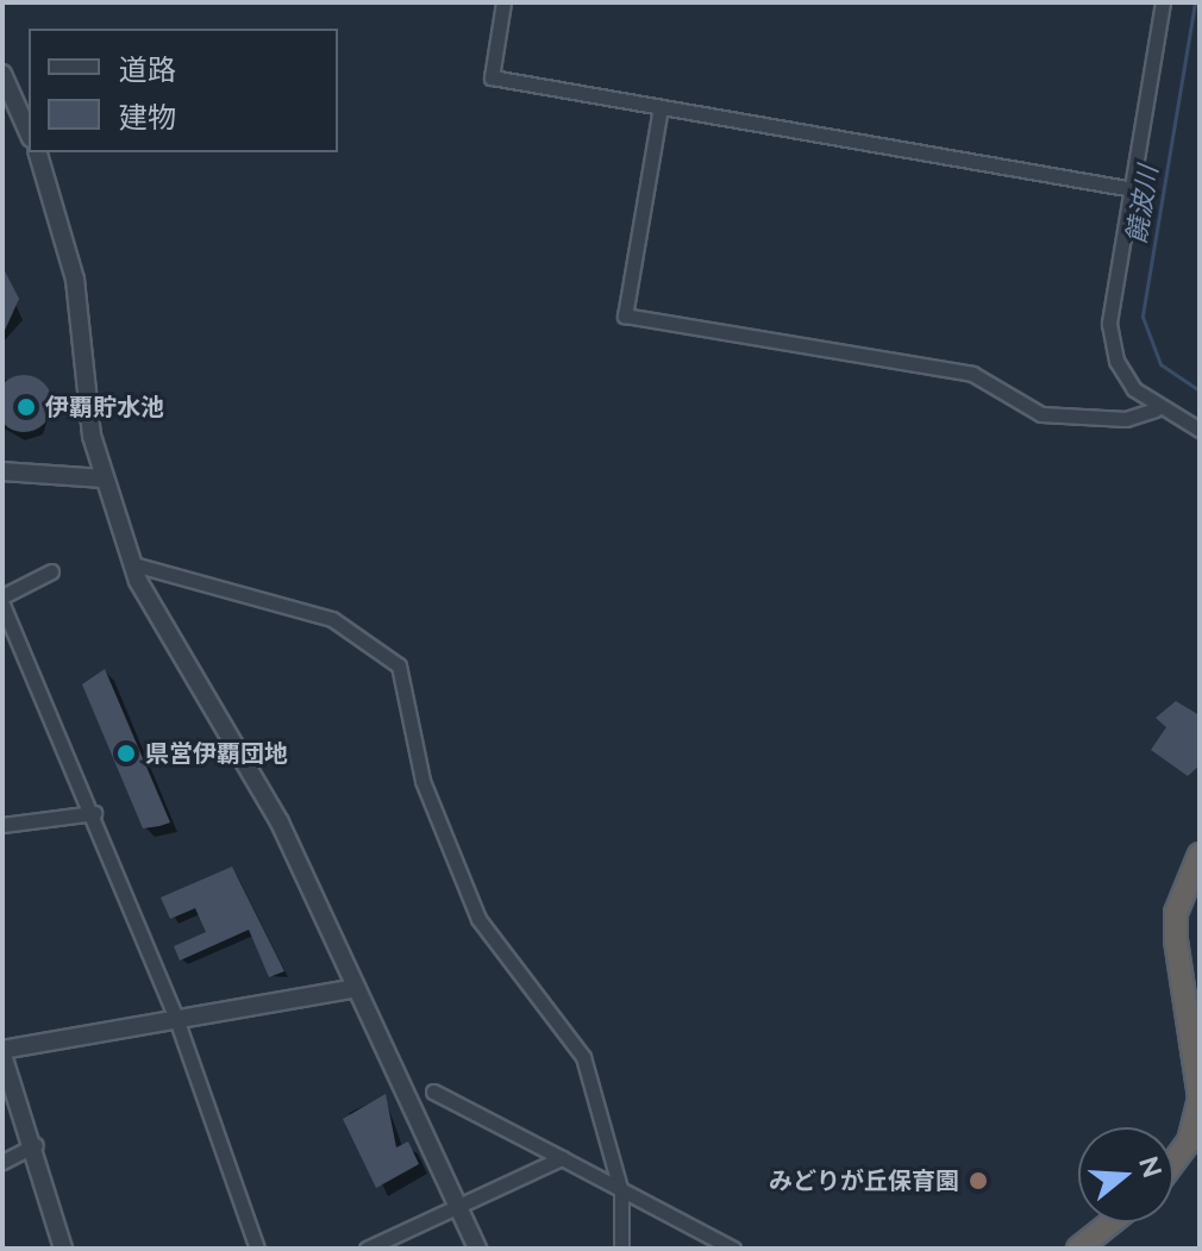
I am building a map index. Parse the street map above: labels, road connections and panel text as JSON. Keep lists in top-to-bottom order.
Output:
{
  "water": ["饒波川"],
  "places": ["伊覇貯水池", "県営伊覇団地", "みどりが丘保育園"],
  "legend": ["道路", "建物"],
  "north": "right"
}
